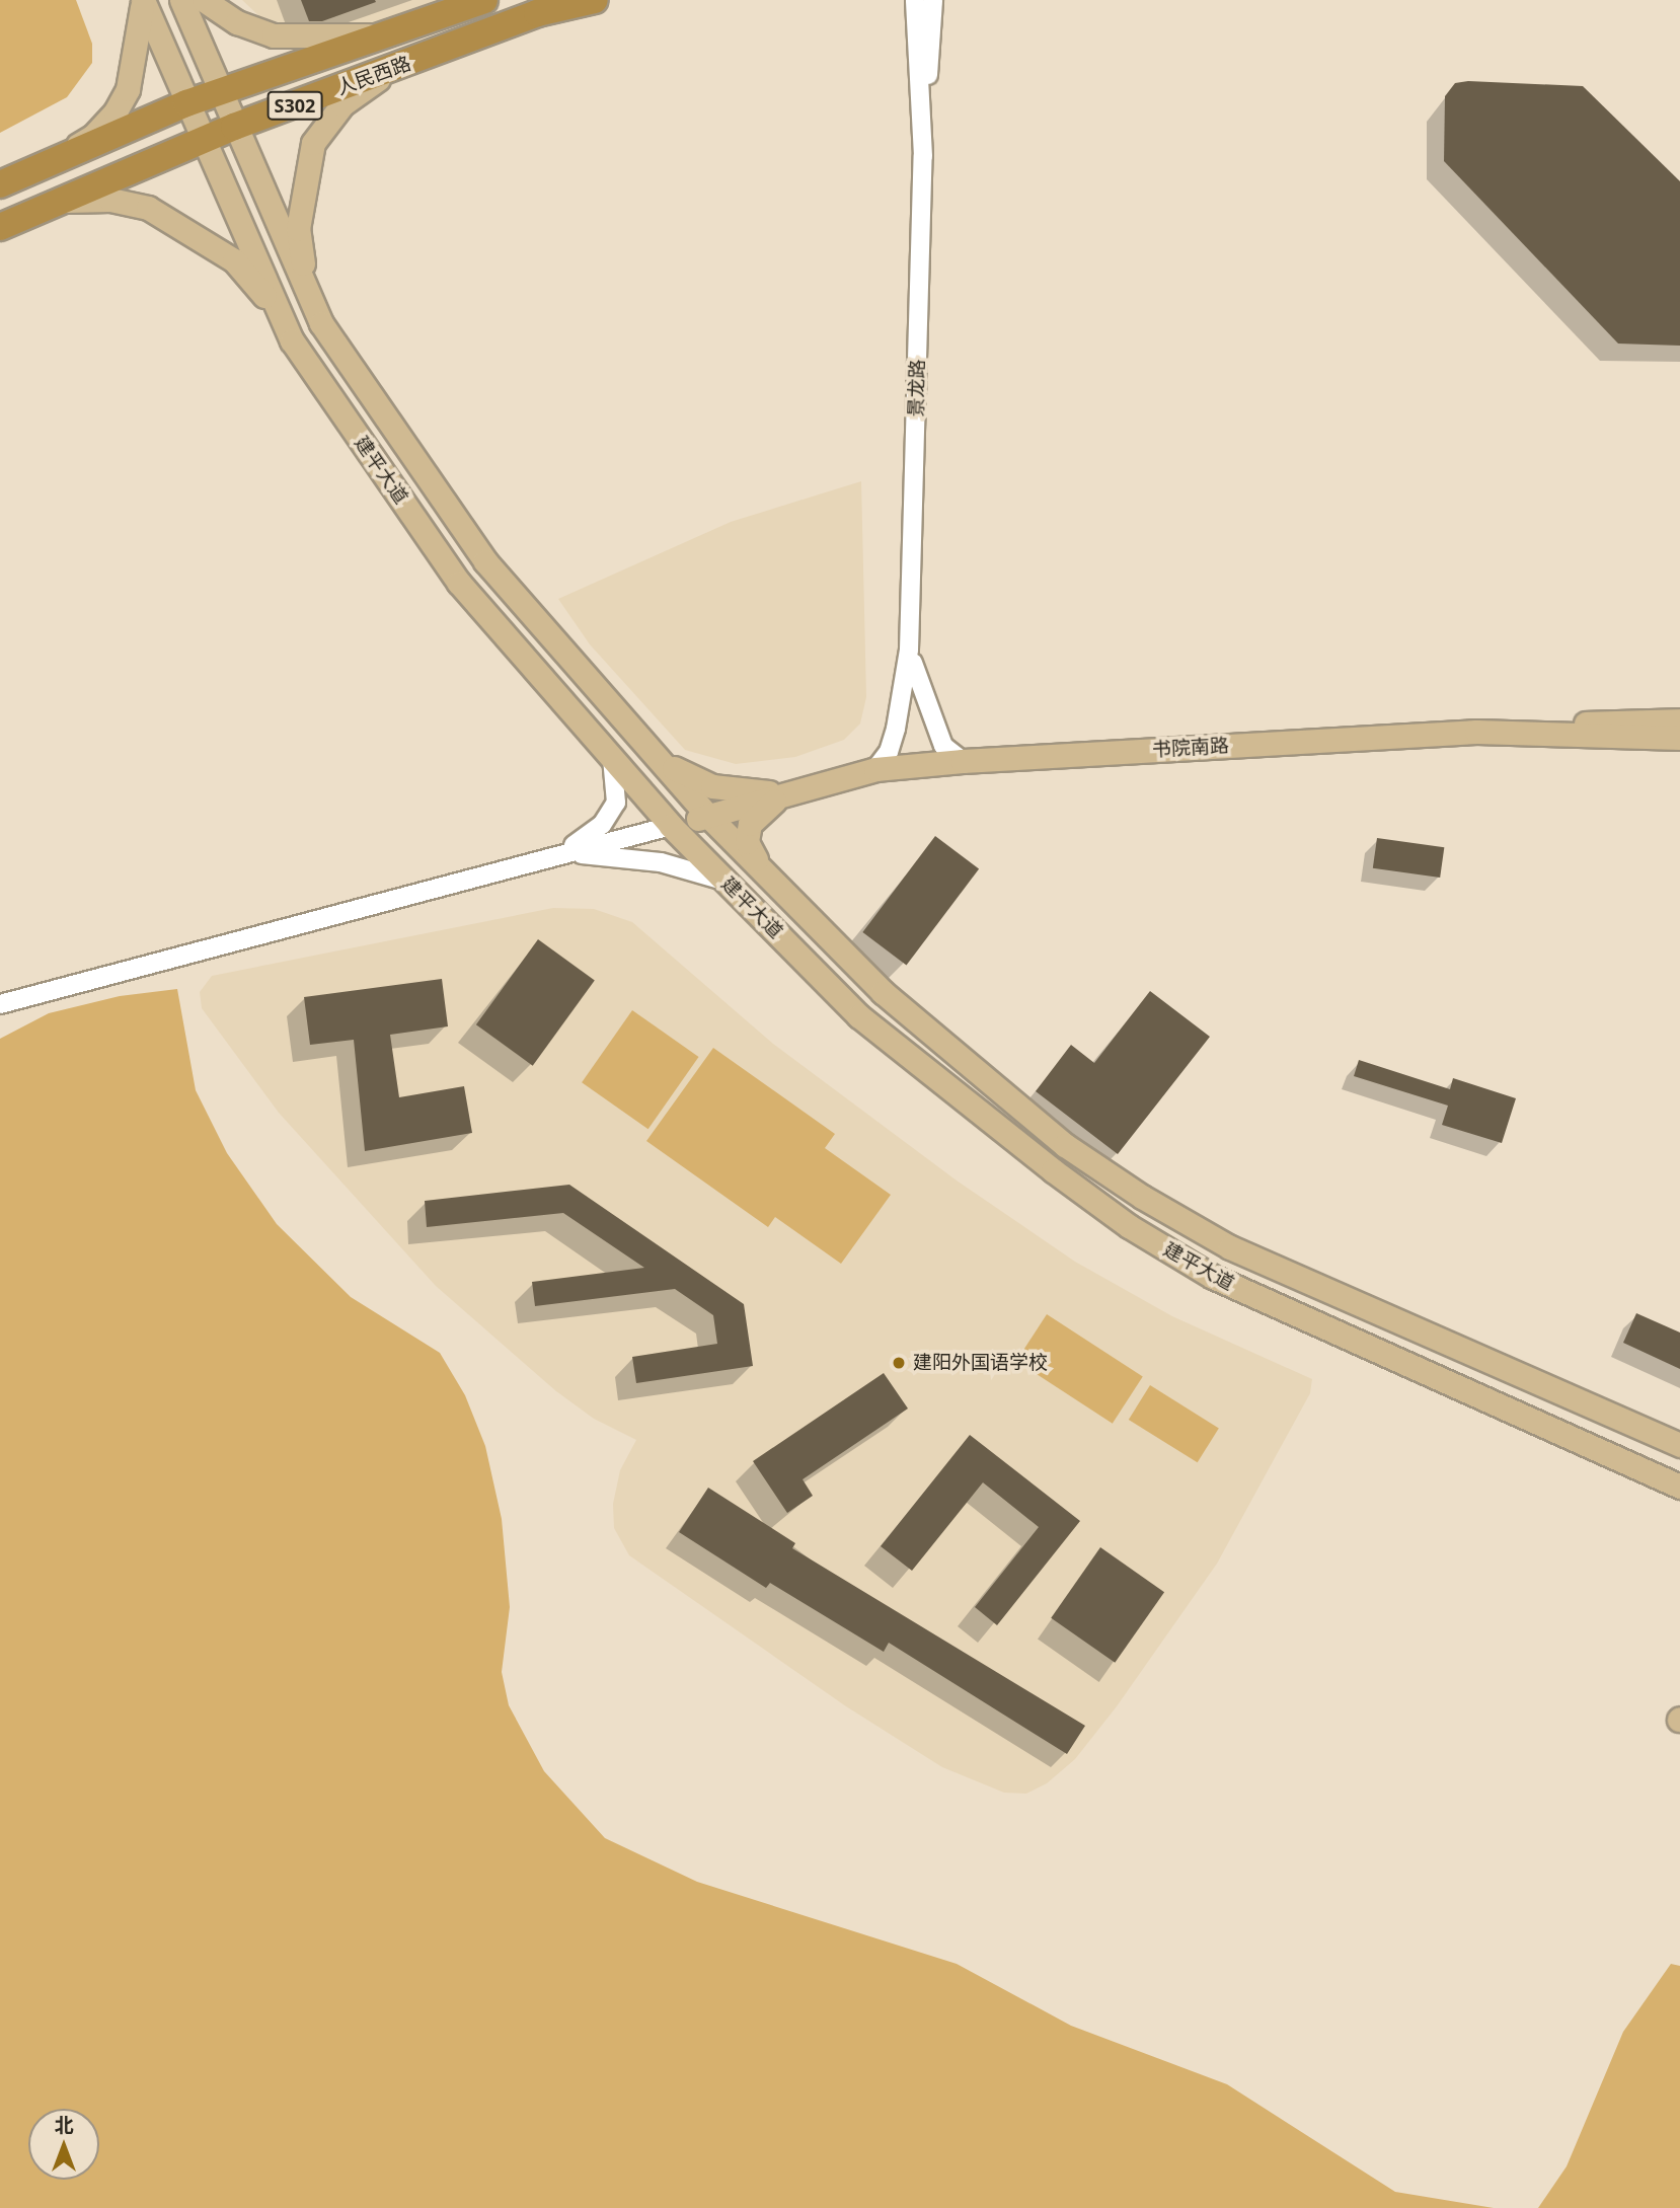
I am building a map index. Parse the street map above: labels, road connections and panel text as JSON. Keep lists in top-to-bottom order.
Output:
{
  "streets": {
    "highway": ["人民西路", "S302"],
    "main road": ["建平大道", "书院南路"],
    "street": ["景龙路"]
  },
  "crossings": [
    ["人民西路", "建平大道"],
    ["景龙路", "书院南路"],
    ["建平大道", "书院南路"]
  ],
  "places": ["建阳外国语学校"],
  "north": "top"
}
